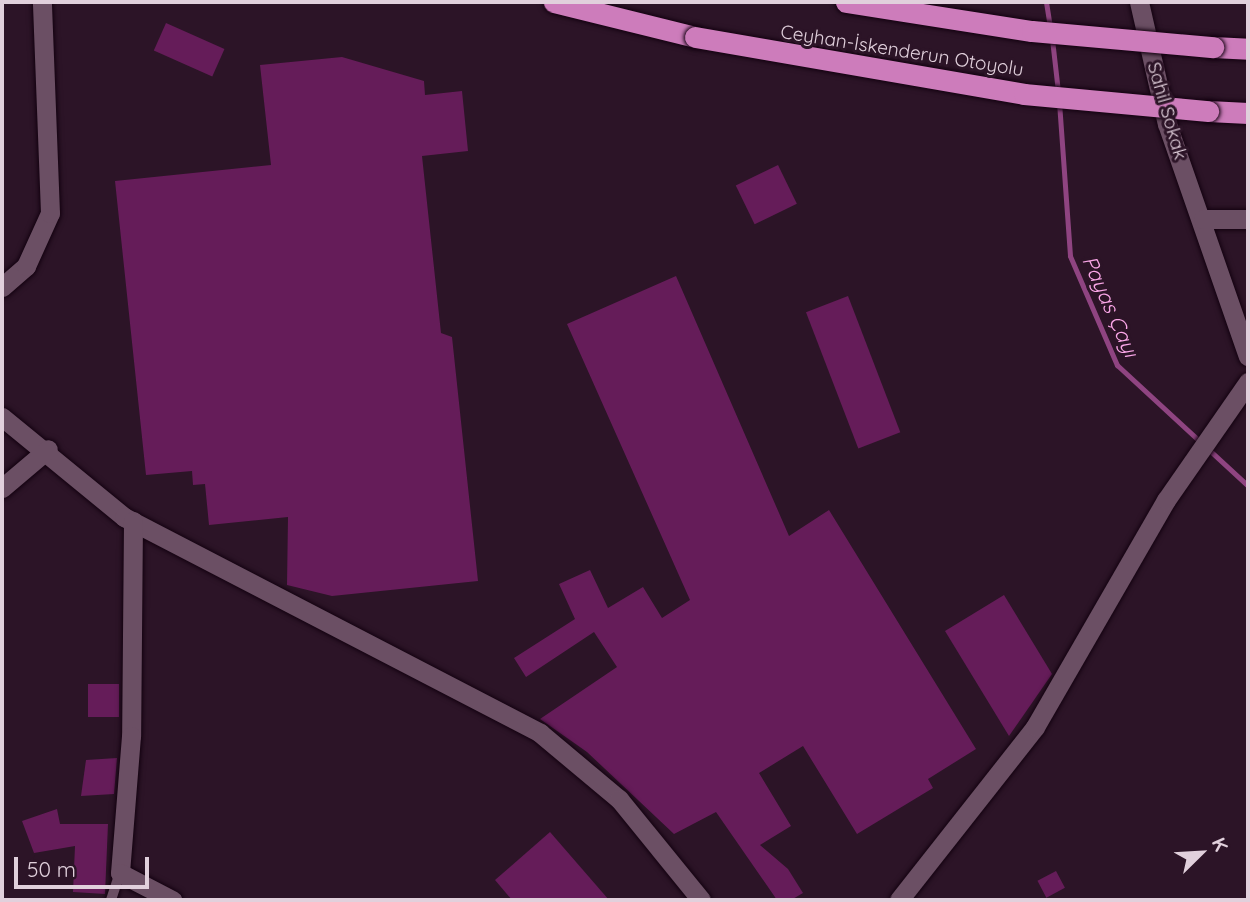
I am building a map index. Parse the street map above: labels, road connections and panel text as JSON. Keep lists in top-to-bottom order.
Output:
{
  "streets": {
    "highway": ["Ceyhan-İskenderun Otoyolu"],
    "street": ["Sahil Sokak"]
  },
  "water": ["Payas Çayı"],
  "scale_bar": "50 m",
  "north": "top right"
}
